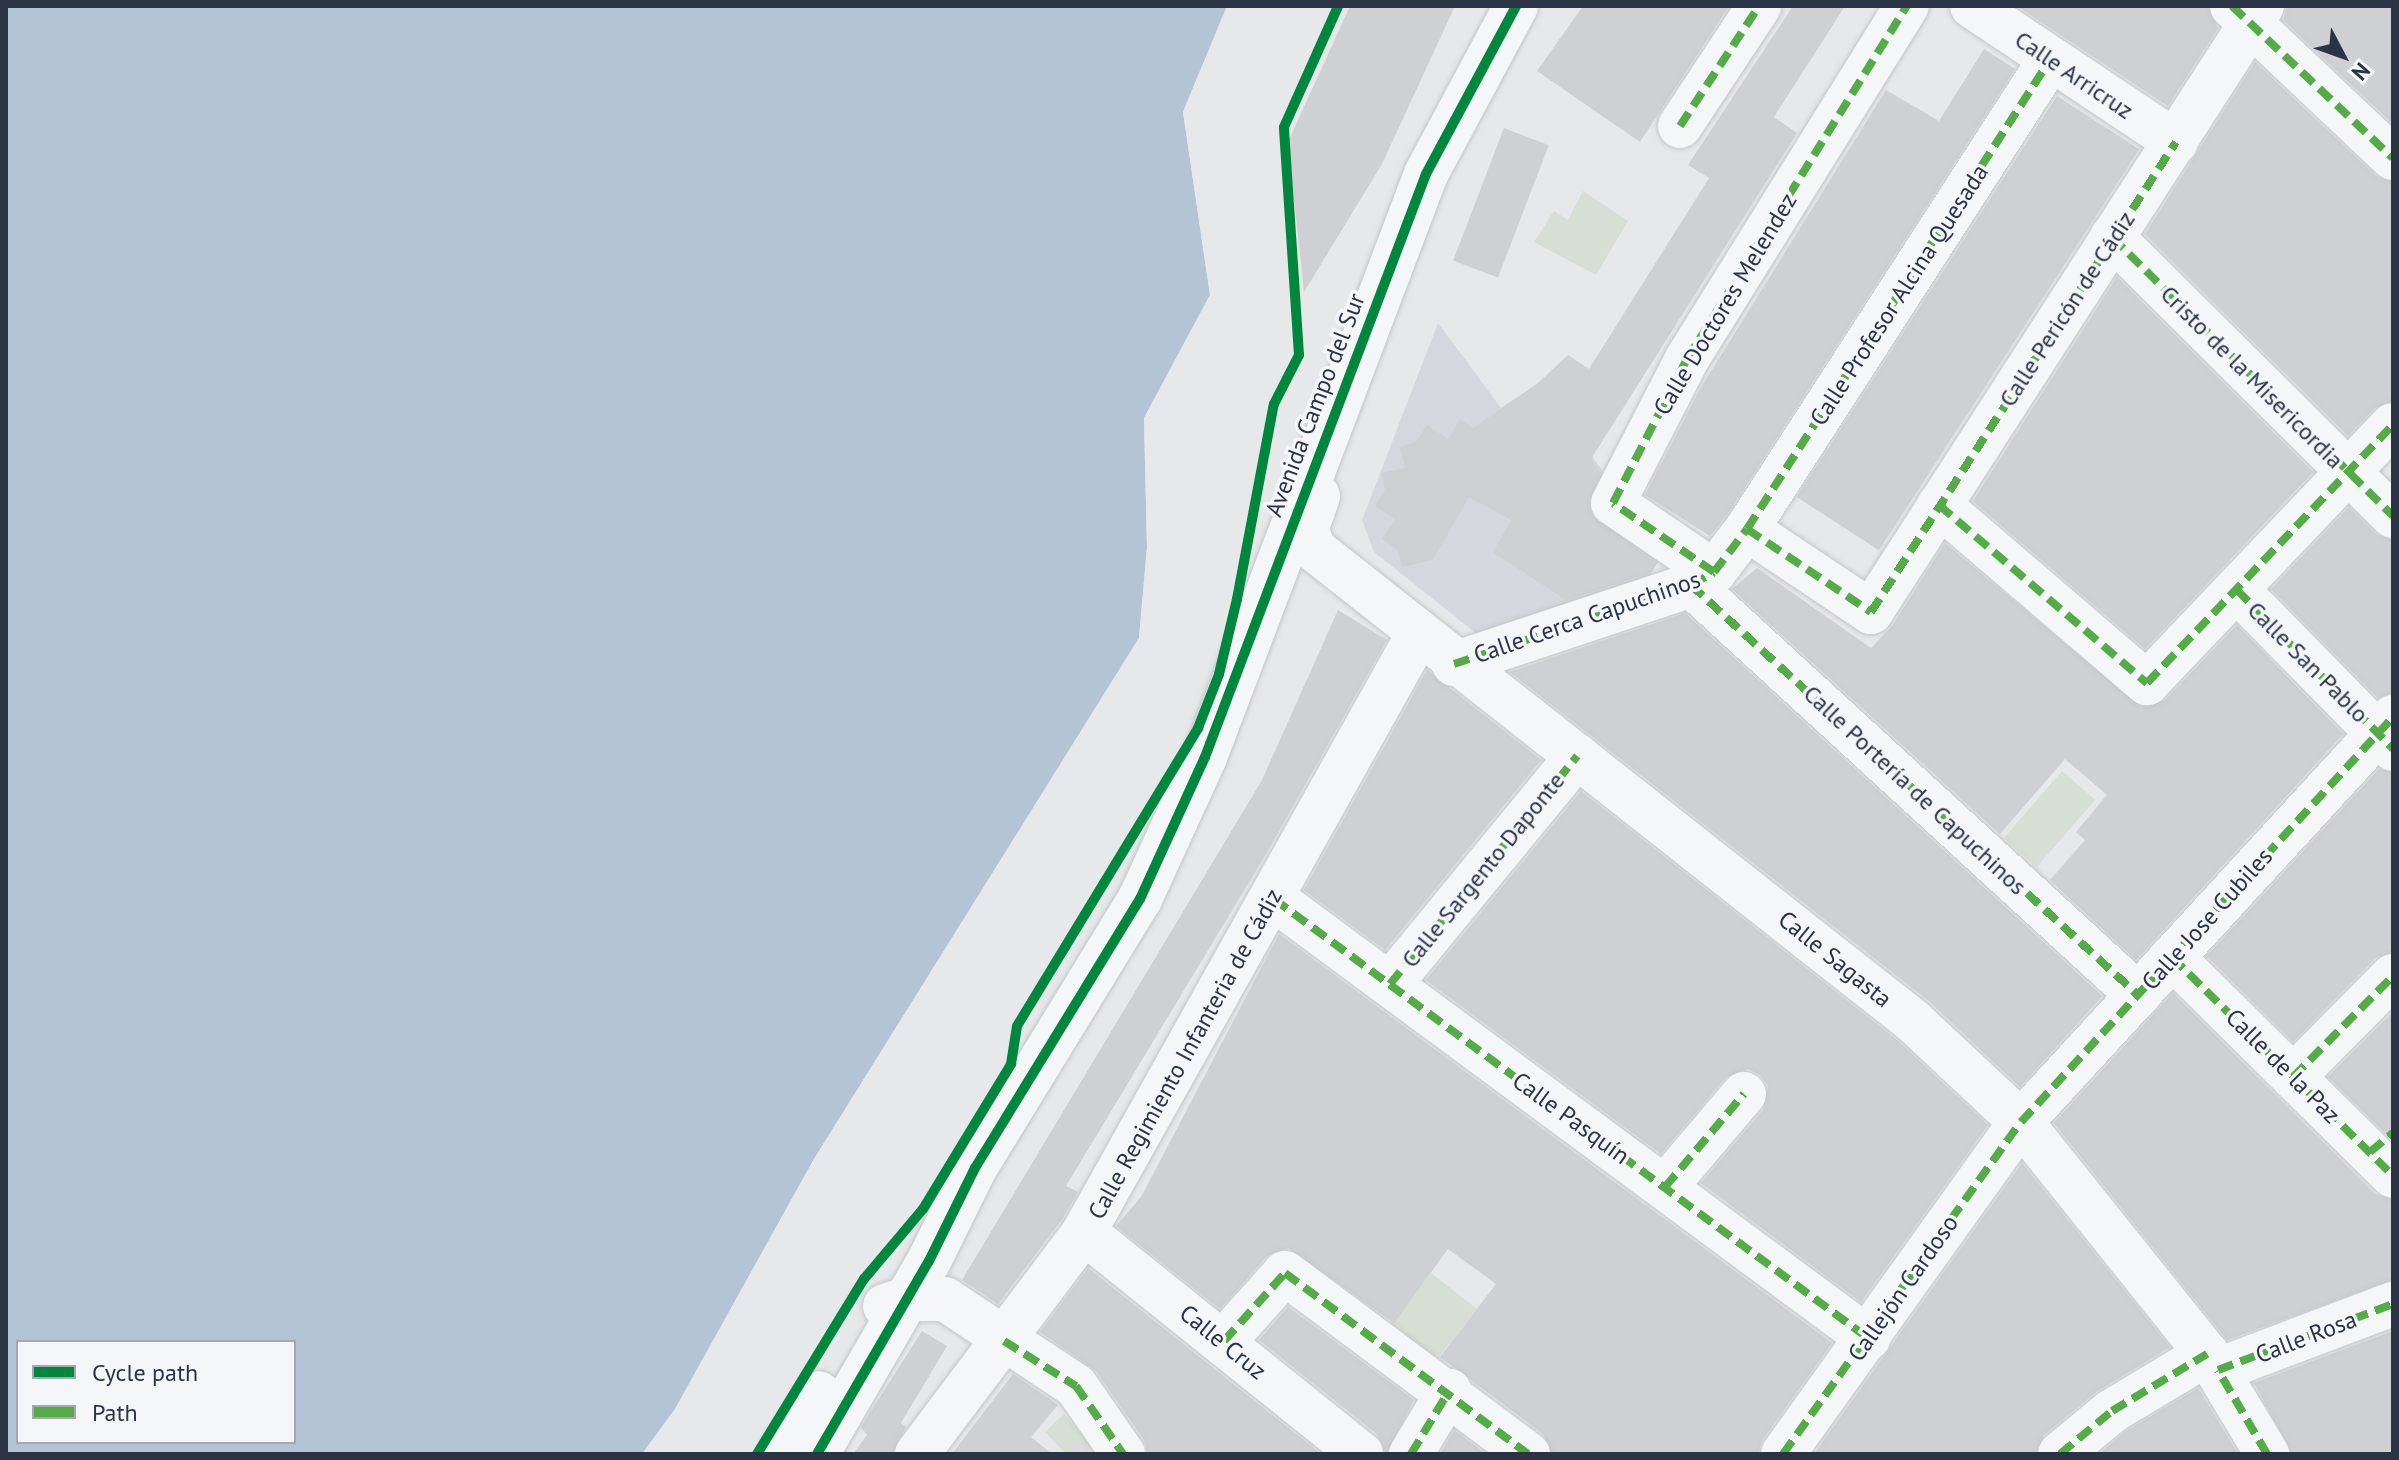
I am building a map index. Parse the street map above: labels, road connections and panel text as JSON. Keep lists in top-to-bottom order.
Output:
{
  "streets": {
    "street": [
      "Calle Arricruz",
      "Calle Profesor Alcina Quesada",
      "Calle Doctores Melendez",
      "Calle Pericón de Cádiz",
      "Cristo de la Misericordia",
      "Avenida Campo del Sur",
      "Calle Cerca Capuchinos",
      "Calle San Pablo",
      "Calle Portería de Capuchinos",
      "Calle Sargento Daponte",
      "Calle Jose Cubiles",
      "Calle Sagasta",
      "Calle Regimiento Infanteria de Cádiz",
      "Calle de la Paz",
      "Calle Pasquín",
      "Callejón Cardoso",
      "Calle Rosa",
      "Calle Cruz"
    ]
  },
  "crossings": [
    ["Calle Arricruz", "Calle Profesor Alcina Quesada"],
    ["Calle Arricruz", "Calle Pericón de Cádiz"],
    ["Calle Profesor Alcina Quesada", "Calle Pericón de Cádiz"],
    ["Calle Profesor Alcina Quesada", "Calle Cerca Capuchinos"],
    ["Calle Doctores Melendez", "Calle Cerca Capuchinos"],
    ["Calle Doctores Melendez", "Calle Portería de Capuchinos"],
    ["Calle Pericón de Cádiz", "Cristo de la Misericordia"],
    ["Calle Pericón de Cádiz", "Calle Cerca Capuchinos"],
    ["Avenida Campo del Sur", "Calle Sagasta"],
    ["Calle Cerca Capuchinos", "Calle Portería de Capuchinos"],
    ["Calle Cerca Capuchinos", "Calle Sagasta"],
    ["Calle San Pablo", "Calle Jose Cubiles"],
    ["Calle Portería de Capuchinos", "Calle Jose Cubiles"],
    ["Calle Sargento Daponte", "Calle Sagasta"],
    ["Calle Sargento Daponte", "Calle Pasquín"],
    ["Calle Jose Cubiles", "Calle Sagasta"],
    ["Calle Jose Cubiles", "Calle de la Paz"],
    ["Calle Jose Cubiles", "Callejón Cardoso"],
    ["Calle Sagasta", "Calle Regimiento Infanteria de Cádiz"],
    ["Calle Sagasta", "Callejón Cardoso"],
    ["Calle Sagasta", "Calle Rosa"],
    ["Calle Regimiento Infanteria de Cádiz", "Calle Pasquín"],
    ["Calle Regimiento Infanteria de Cádiz", "Calle Cruz"],
    ["Calle Pasquín", "Callejón Cardoso"]
  ],
  "legend": ["Cycle path", "Path"],
  "north": "bottom right"
}
